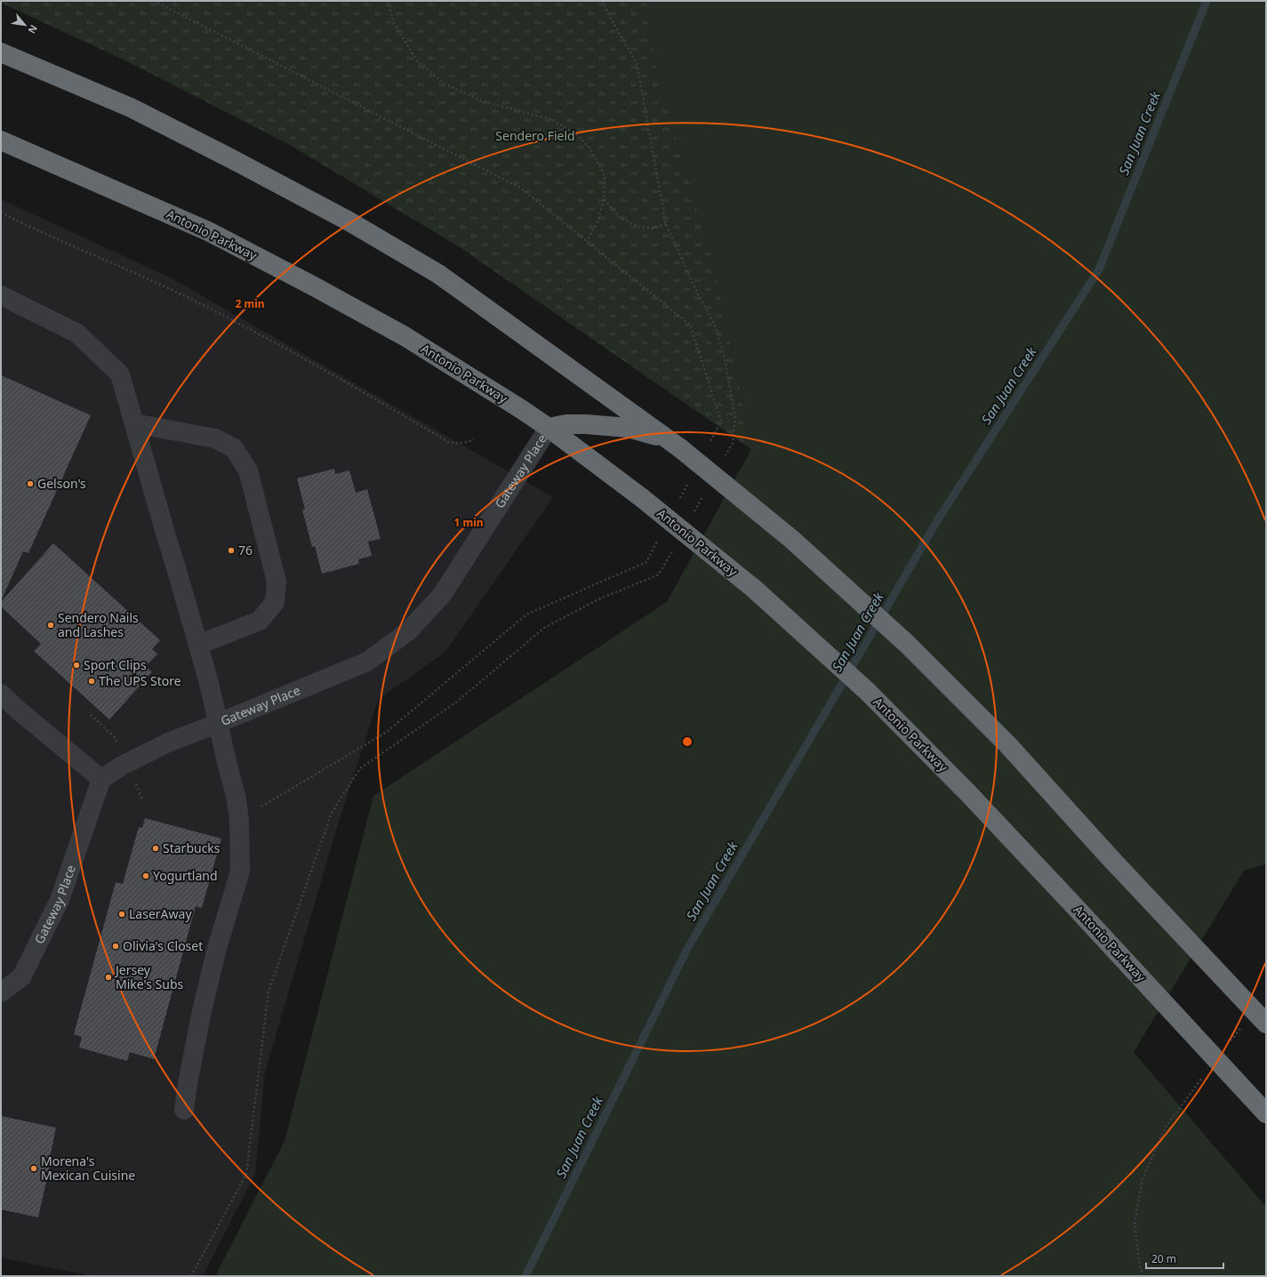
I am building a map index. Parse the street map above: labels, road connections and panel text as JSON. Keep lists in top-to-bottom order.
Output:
{
  "streets": {
    "highway": ["Antonio Parkway"],
    "lane": ["Gateway Place"]
  },
  "crossings": [
    ["Antonio Parkway", "Gateway Place"]
  ],
  "water": ["San Juan Creek"],
  "parks": ["Sendero Field"],
  "places": [
    "Gelson's",
    "76",
    "Sendero Nails and Lashes",
    "Sport Clips",
    "The UPS Store",
    "Starbucks",
    "Yogurtland",
    "LaserAway",
    "Olivia's Closet",
    "Jersey Mike's Subs",
    "Morena's Mexican Cuisine"
  ],
  "scale_bar": "20 m",
  "north": "bottom right",
  "rings": ["2 min", "1 min"]
}
